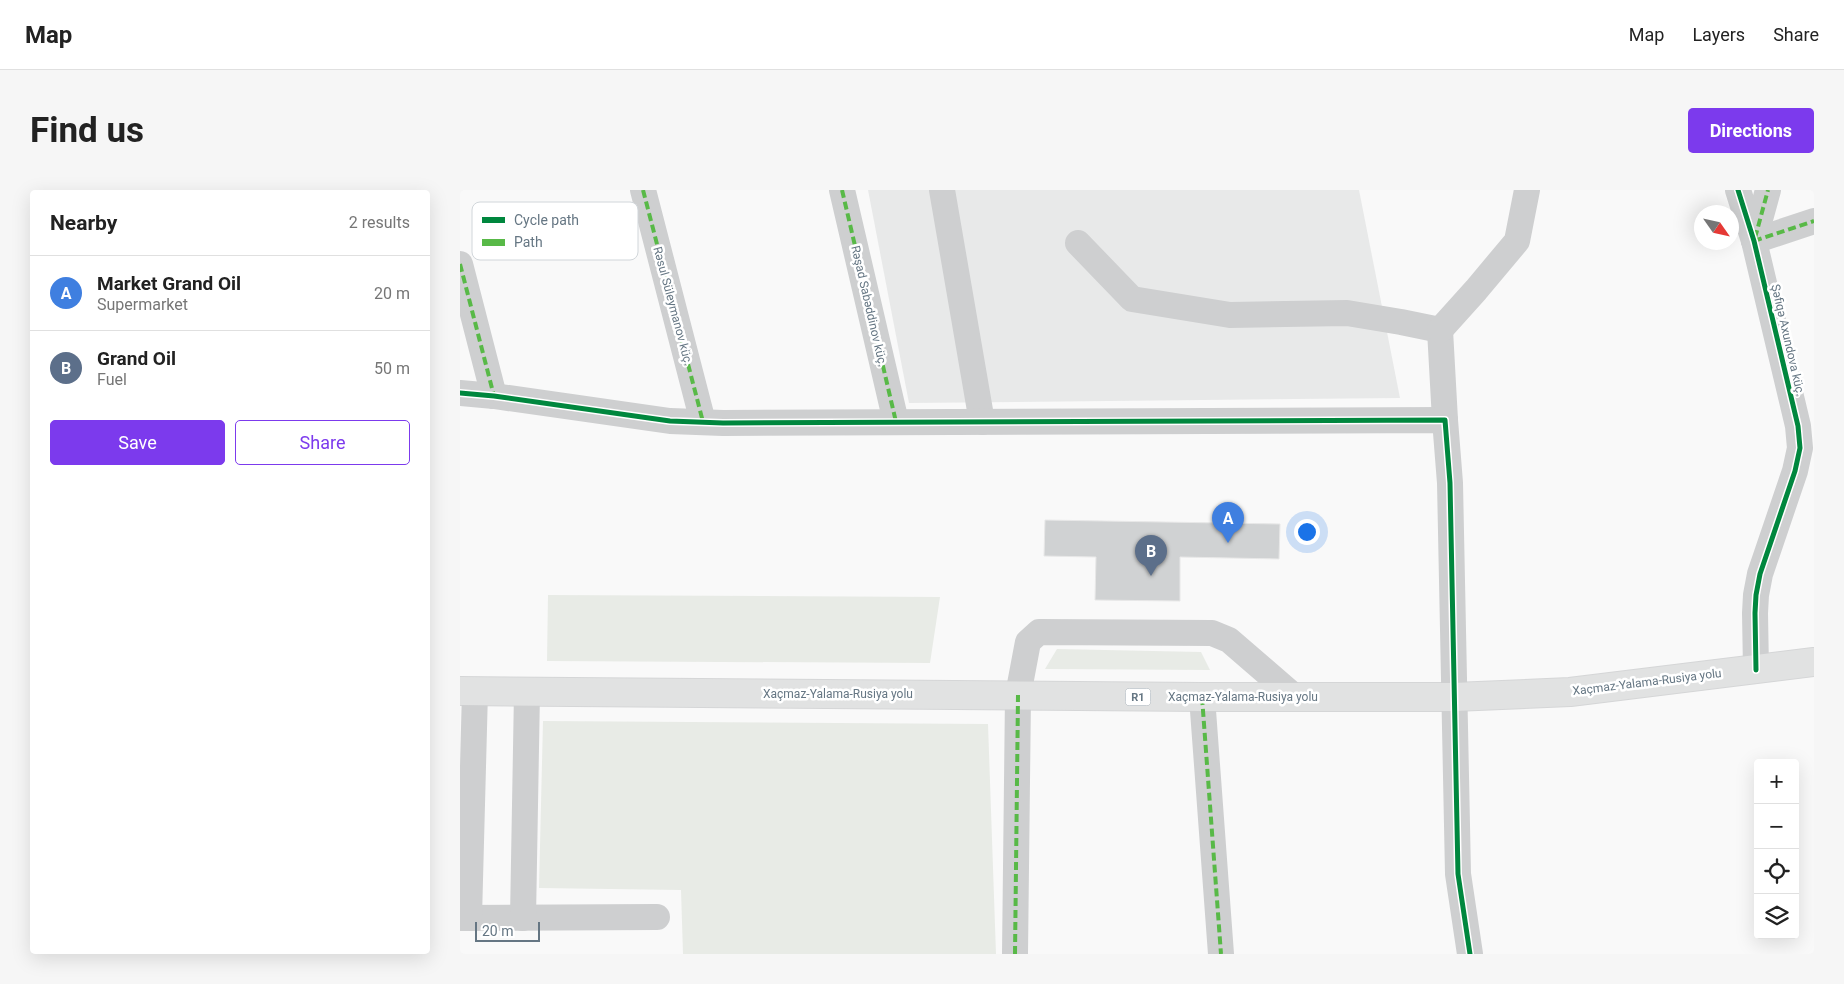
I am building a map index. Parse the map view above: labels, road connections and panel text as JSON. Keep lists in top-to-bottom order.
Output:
{
  "streets": {
    "main road": ["Xaçmaz-Yalama-Rusiya yolu", "R1"],
    "street": ["Rəsul Süleymanov küç.", "Rəşad Sabəddinov küç.", "Şəfiqə Axundova küç."]
  },
  "crossings": [
    ["Şəfiqə Axundova küç.", "Xaçmaz-Yalama-Rusiya yolu"]
  ],
  "legend": ["Cycle path", "Path"],
  "scale_bar": "20 m",
  "north": "bottom right",
  "page": {
    "header": "Map",
    "nav": ["Map", "Layers", "Share"],
    "buttons": [
      "Directions",
      ["Save", "Share"]
    ],
    "title": "Find us",
    "heading": ["Nearby", "2 results"],
    "list": [
      {
        "mark": "A",
        "name": "Market Grand Oil",
        "note": "Supermarket",
        "value": "20 m"
      },
      {
        "mark": "B",
        "name": "Grand Oil",
        "note": "Fuel",
        "value": "50 m"
      }
    ],
    "pins": ["A", "B"],
    "map_buttons": ["+", "−"],
    "scale": "20 m"
  }
}
